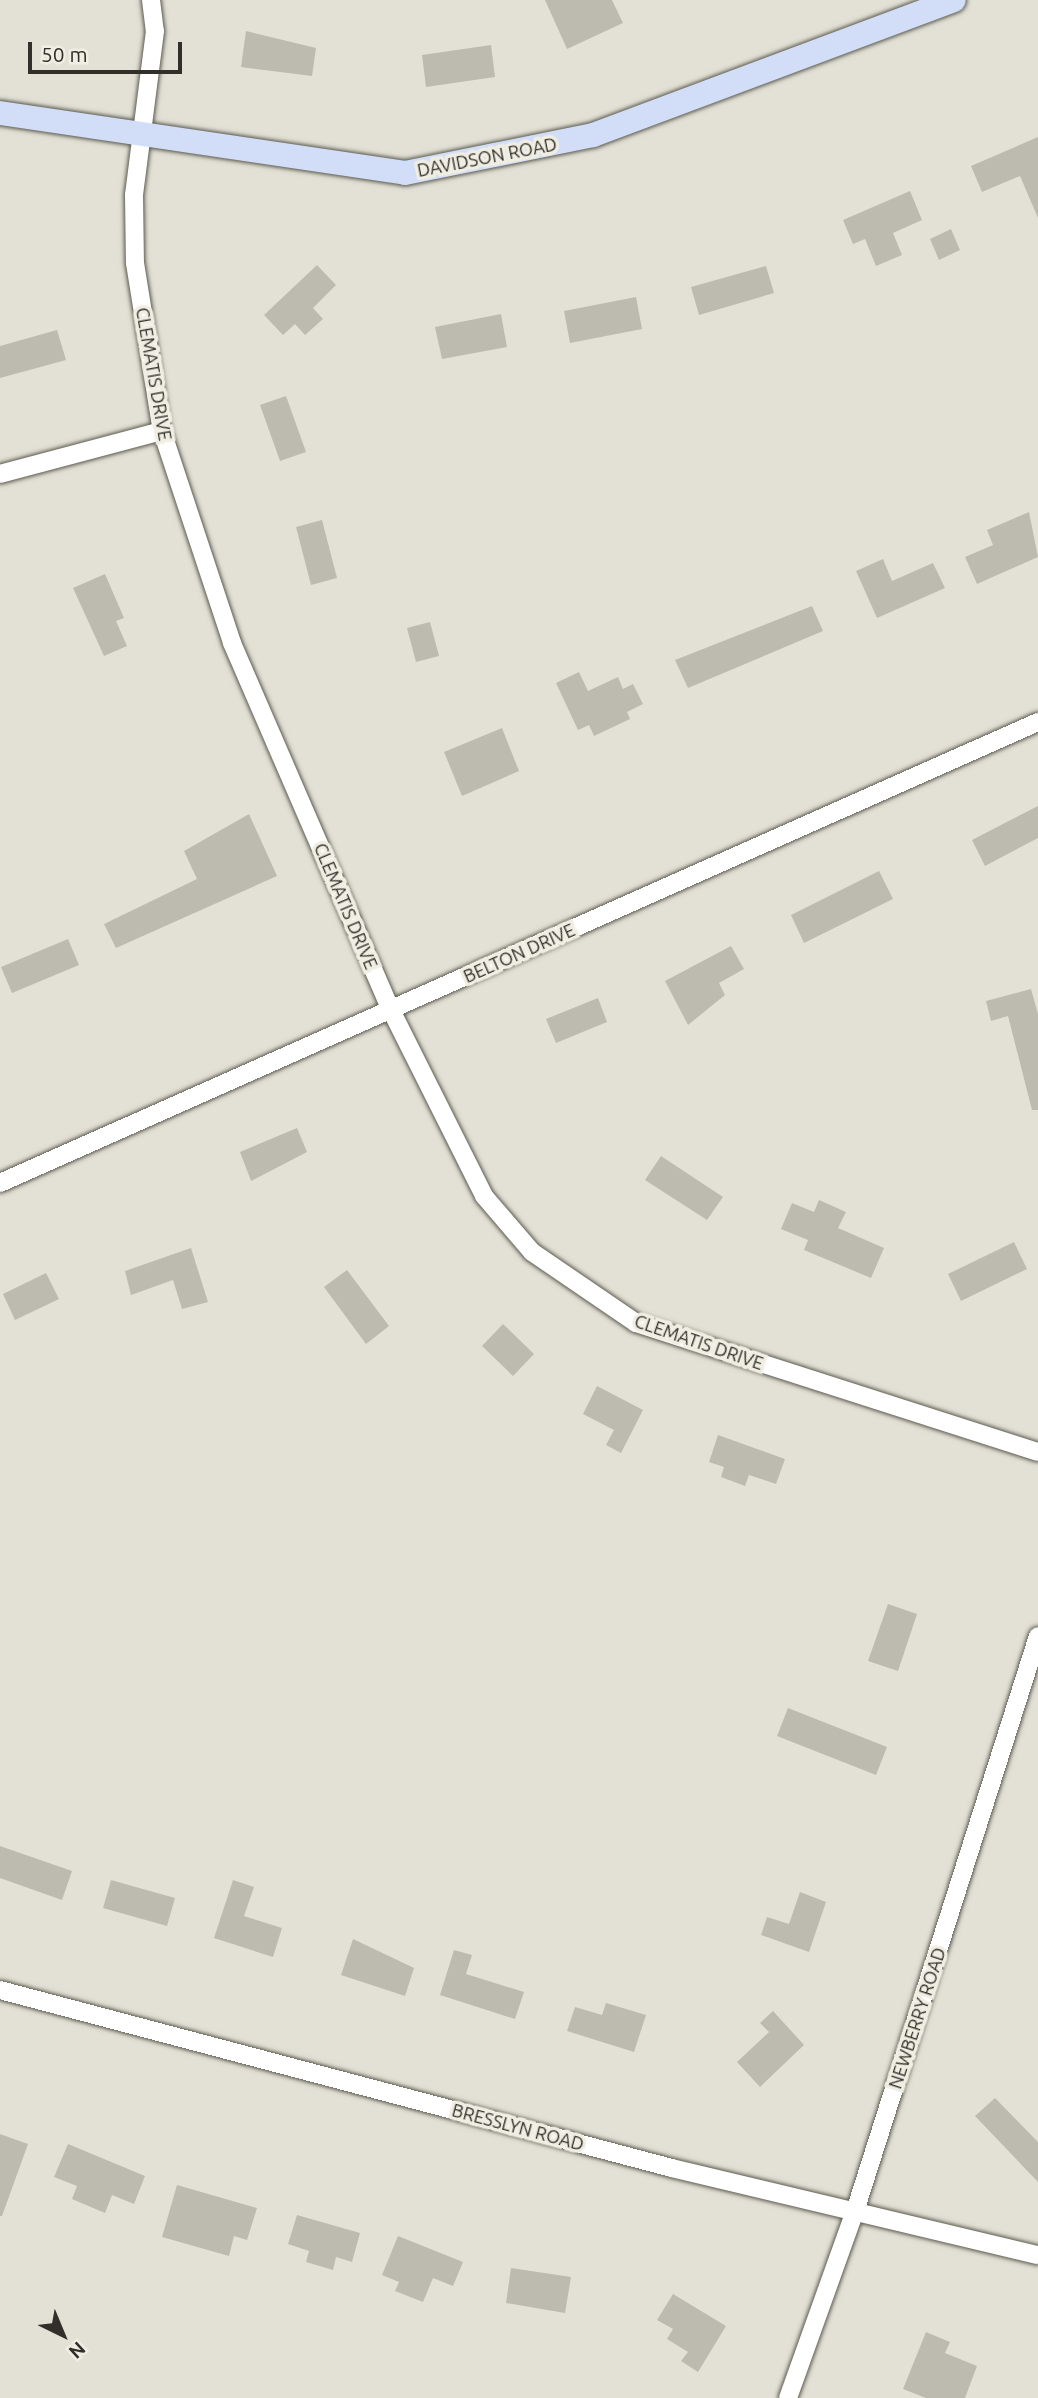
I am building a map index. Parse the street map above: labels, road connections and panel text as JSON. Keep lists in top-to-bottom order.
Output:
{
  "streets": {
    "street": [
      "DAVIDSON ROAD",
      "CLEMATIS DRIVE",
      "BELTON DRIVE",
      "NEWBERRY ROAD",
      "BRESSLYN ROAD"
    ]
  },
  "crossings": [
    ["DAVIDSON ROAD", "CLEMATIS DRIVE"],
    ["CLEMATIS DRIVE", "BELTON DRIVE"],
    ["NEWBERRY ROAD", "BRESSLYN ROAD"]
  ],
  "scale_bar": "50 m",
  "north": "bottom right"
}
